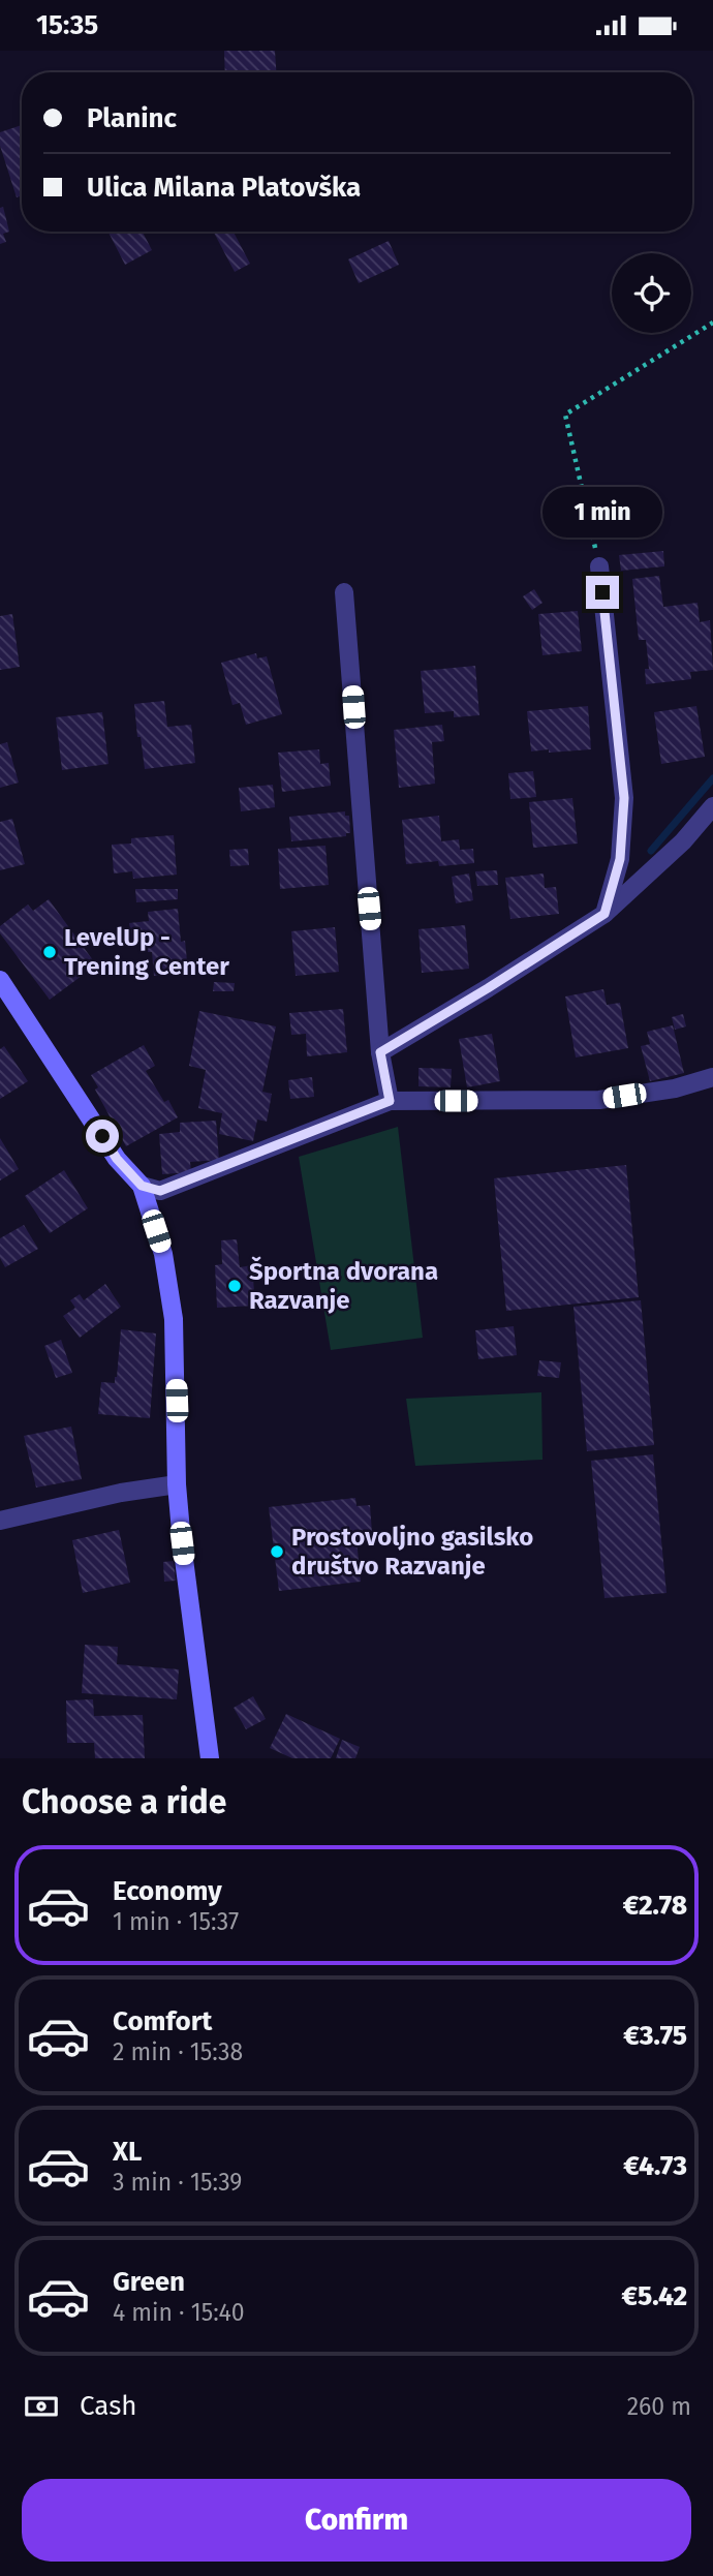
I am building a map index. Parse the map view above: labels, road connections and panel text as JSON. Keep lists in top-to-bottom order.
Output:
{
  "places": ["LevelUp - Trening Center", "Športna dvorana Razvanje", "Prostovoljno gasilsko društvo Razvanje"],
  "page": {
    "status": "15:35",
    "banner": ["Planinc", "Ulica Milana Platovška"],
    "bubble": "1 min",
    "heading": "Choose a ride",
    "list": [
      {
        "name": "Economy",
        "note": "1 min · 15:37",
        "value": "€2.78"
      },
      {
        "name": "Comfort",
        "note": "2 min · 15:38",
        "value": "€3.75"
      },
      {
        "name": "XL",
        "note": "3 min · 15:39",
        "value": "€4.73"
      },
      {
        "name": "Green",
        "note": "4 min · 15:40",
        "value": "€5.42"
      }
    ],
    "pay": ["Cash", "260 m"],
    "buttons": "Confirm"
  }
}
